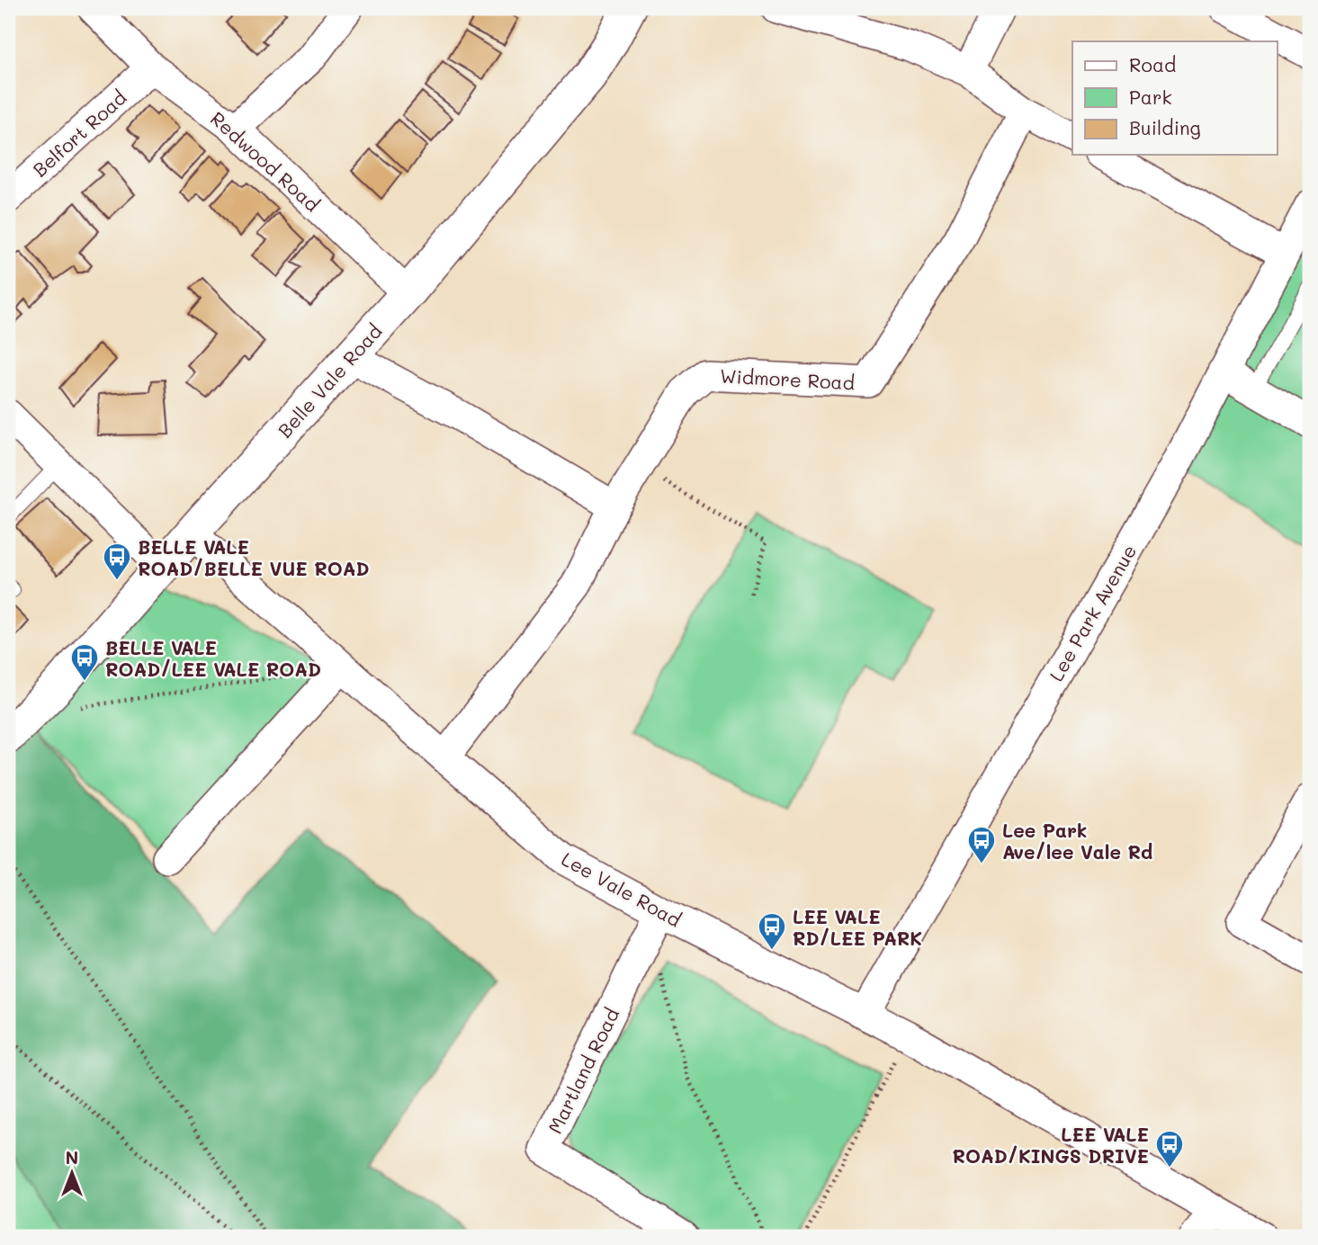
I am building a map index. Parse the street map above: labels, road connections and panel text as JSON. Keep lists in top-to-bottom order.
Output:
{
  "streets": {
    "main road": ["Belle Vale Road"],
    "street": [
      "Belfort Road",
      "Redwood Road",
      "Widmore Road",
      "Lee Park Avenue",
      "Lee Vale Road",
      "Martland Road"
    ]
  },
  "crossings": [
    ["Belfort Road", "Redwood Road"],
    ["Redwood Road", "Belle Vale Road"],
    ["Widmore Road", "Lee Vale Road"],
    ["Belle Vale Road", "Lee Vale Road"],
    ["Lee Park Avenue", "Lee Vale Road"],
    ["Lee Vale Road", "Martland Road"]
  ],
  "places": {
    "bus stop": [
      "BELLE VALE ROAD/BELLE VUE ROAD",
      "BELLE VALE ROAD/LEE VALE ROAD",
      "Lee Park Ave/lee Vale Rd",
      "LEE VALE RD/LEE PARK",
      "LEE VALE ROAD/KINGS DRIVE"
    ]
  },
  "legend": ["Road", "Park", "Building"],
  "north": "top"
}
